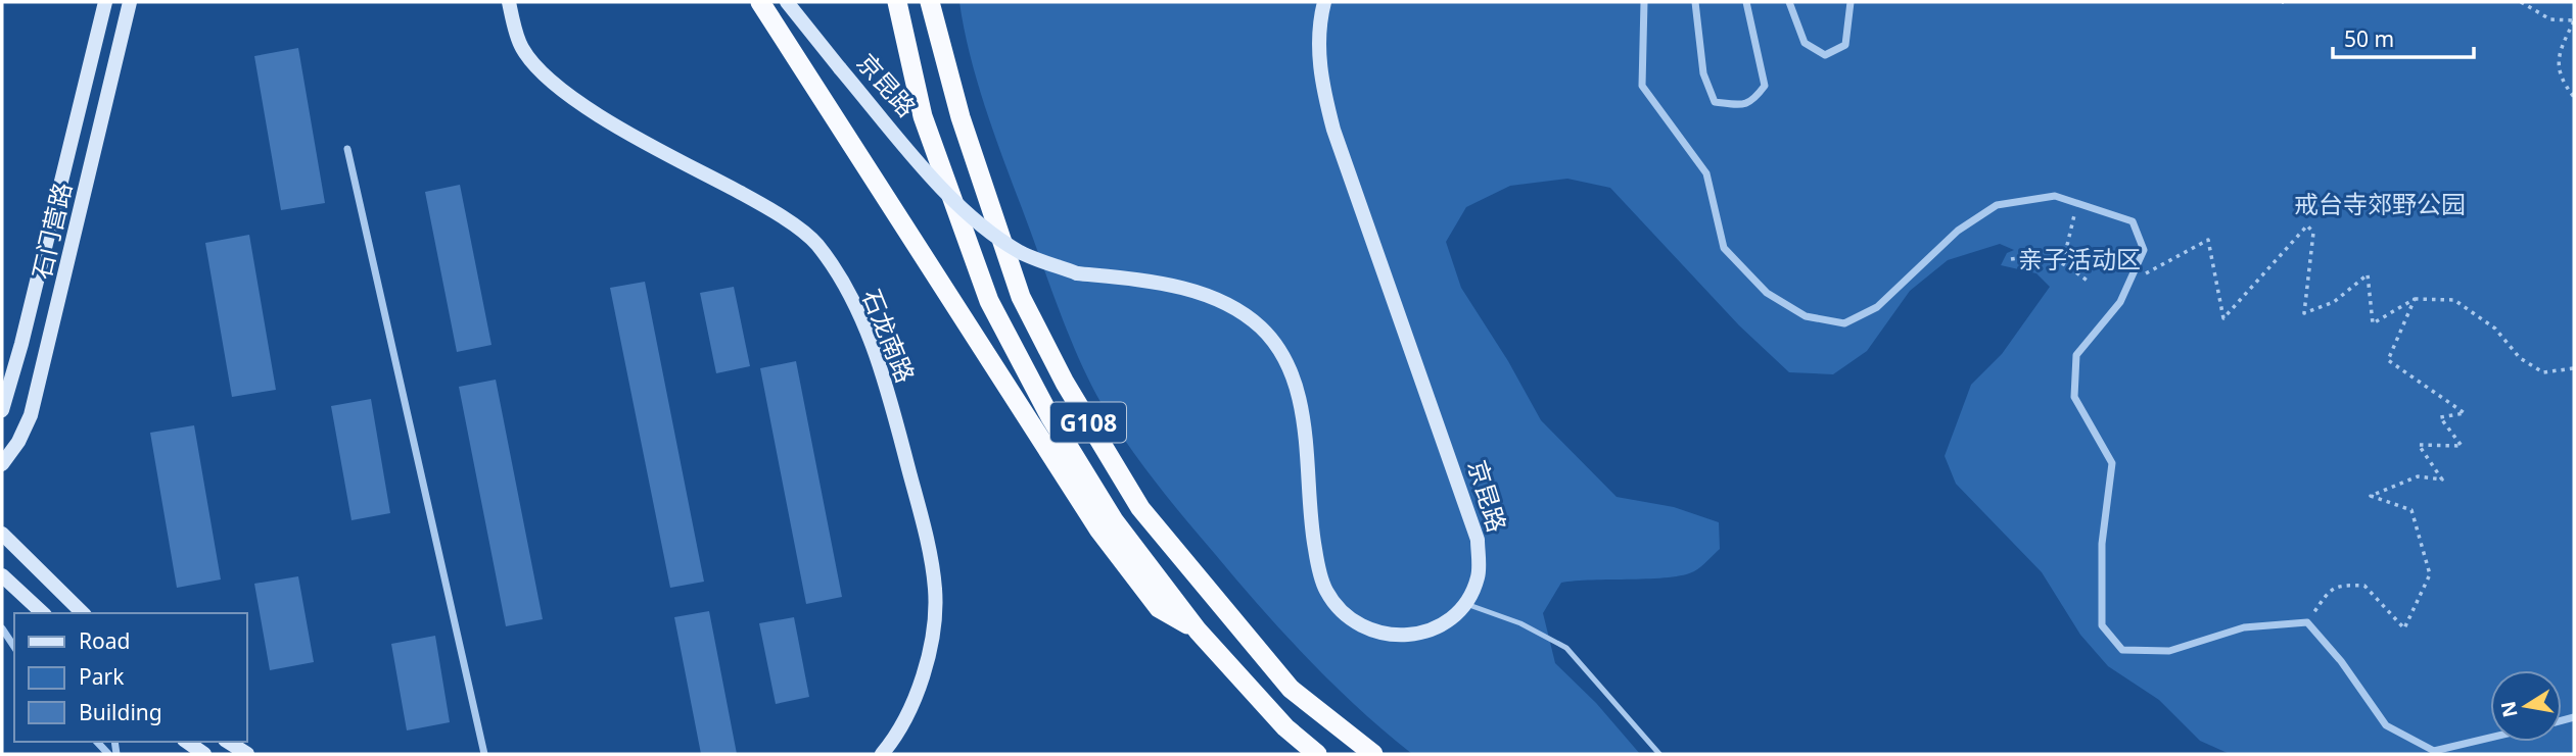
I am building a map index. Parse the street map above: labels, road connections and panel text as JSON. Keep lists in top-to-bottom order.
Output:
{
  "streets": {
    "highway": ["京昆路", "G108"],
    "main road": ["石门营路", "石龙南路"]
  },
  "parks": ["戒台寺郊野公园", "亲子活动区"],
  "legend": ["Road", "Park", "Building"],
  "scale_bar": "50 m",
  "north": "left"
}
